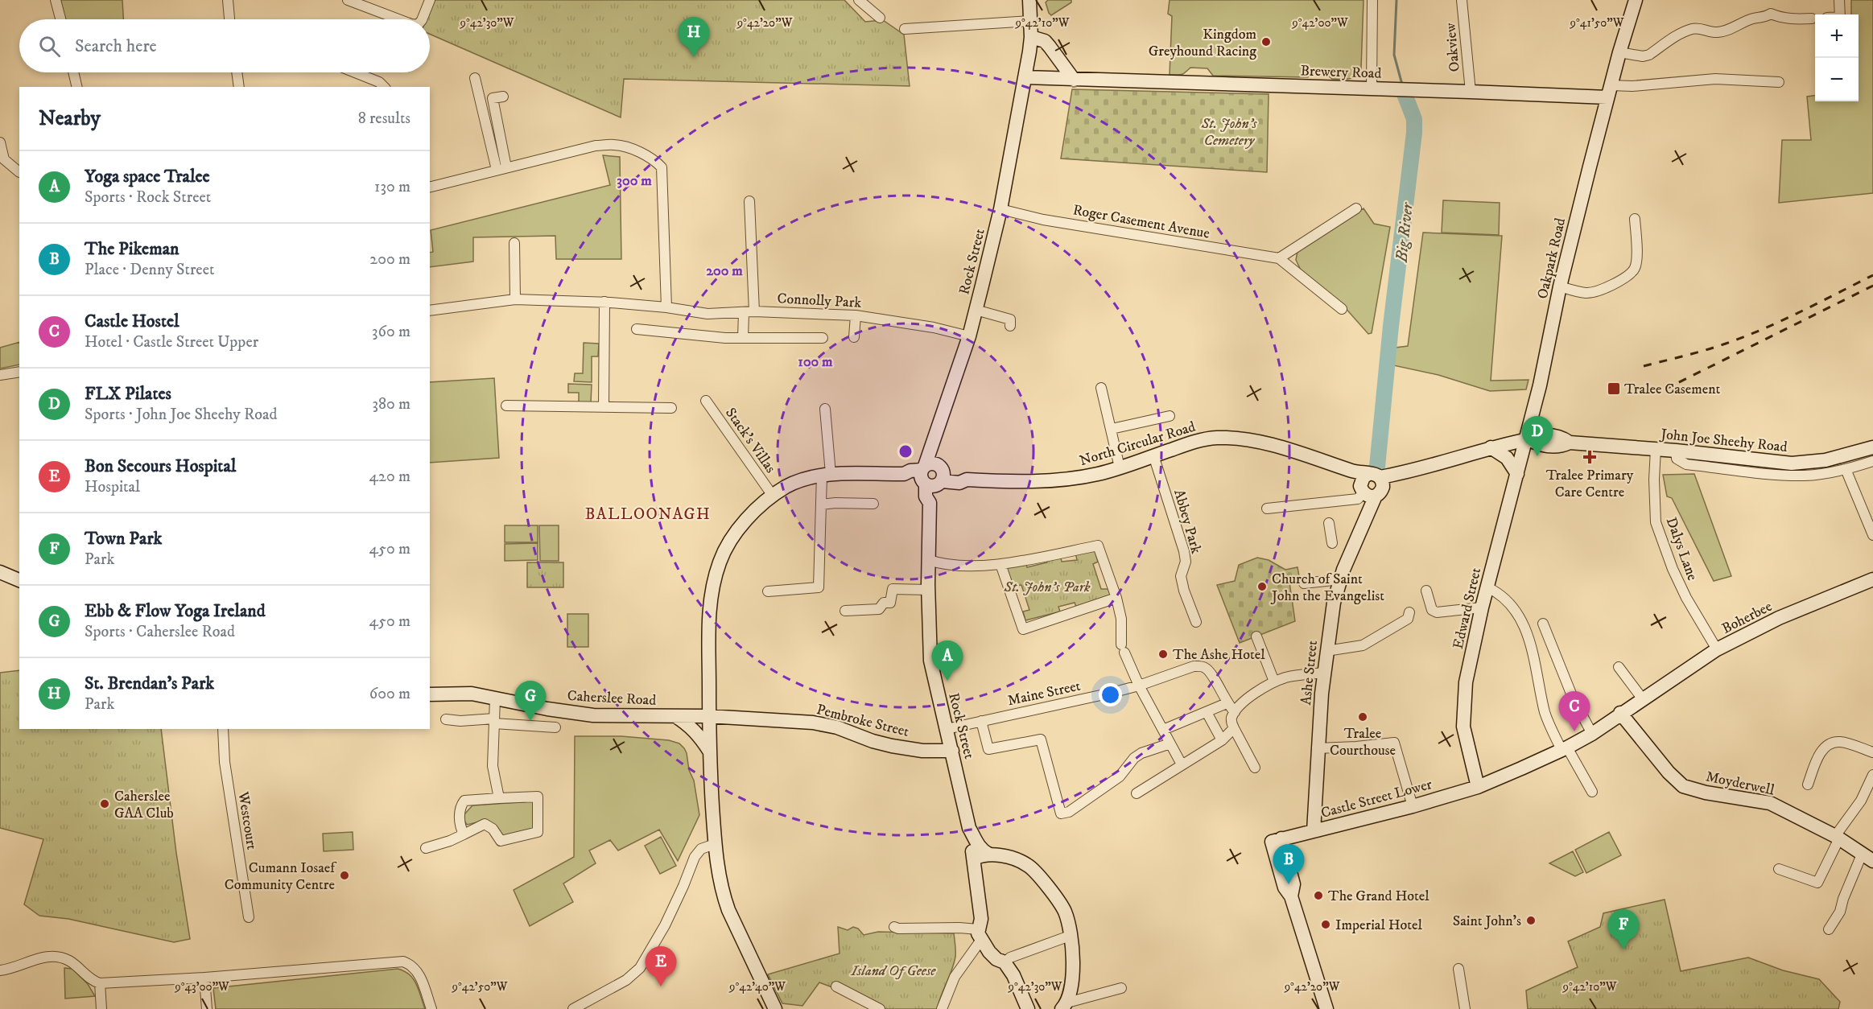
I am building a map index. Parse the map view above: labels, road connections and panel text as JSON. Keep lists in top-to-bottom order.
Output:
{
  "streets": {
    "main road": [
      "Brewery Road",
      "Oakpark Road",
      "Rock Street",
      "John Joe Sheehy Road",
      "North Circular Road",
      "Edward Street",
      "Boherbee",
      "Ashe Street",
      "Caherslee Road",
      "Pembroke Street",
      "Moyderwell",
      "Castle Street Lower"
    ],
    "street": [
      "Oakview",
      "Roger Casement Avenue",
      "Connolly Park",
      "Stack's Villas",
      "Abbey Park",
      "Dalys Lane",
      "Maine Street",
      "Westcourt"
    ]
  },
  "crossings": [
    ["Oakview", "Brewery Road"],
    ["Brewery Road", "Oakpark Road"],
    ["Brewery Road", "Rock Street"],
    ["Roger Casement Avenue", "Rock Street"],
    ["Oakpark Road", "John Joe Sheehy Road"],
    ["Oakpark Road", "Edward Street"],
    ["Rock Street", "Connolly Park"],
    ["Rock Street", "North Circular Road"],
    ["Rock Street", "Maine Street"],
    ["Rock Street", "Pembroke Street"],
    ["Stack's Villas", "North Circular Road"],
    ["John Joe Sheehy Road", "Dalys Lane"],
    ["John Joe Sheehy Road", "Edward Street"],
    ["North Circular Road", "Abbey Park"],
    ["North Circular Road", "Ashe Street"],
    ["North Circular Road", "Caherslee Road"],
    ["North Circular Road", "Pembroke Street"],
    ["Dalys Lane", "Boherbee"],
    ["Edward Street", "Castle Street Lower"],
    ["Boherbee", "Moyderwell"],
    ["Boherbee", "Castle Street Lower"],
    ["Ashe Street", "Castle Street Lower"],
    ["Caherslee Road", "Pembroke Street"]
  ],
  "districts": ["BALLOONAGH"],
  "water": ["Big River"],
  "parks": ["St. John's Cemetery", "St. John's Park", "Island Of Geese"],
  "places": {
    "other": [
      "Kingdom Greyhound Racing",
      "Church of Saint John the Evangelist",
      "The Ashe Hotel",
      "Tralee Courthouse",
      "Caherslee GAA Club",
      "Cumann Iosaef Community Centre",
      "The Grand Hotel",
      "Saint John's",
      "Imperial Hotel"
    ],
    "transit": ["Tralee Casement"],
    "health": ["Tralee Primary Care Centre"]
  },
  "page": {
    "map_buttons": ["+", "−"],
    "pins": [
      "H",
      "D",
      "A",
      "G",
      "C",
      "B",
      "F",
      "E"
    ],
    "search": "Search here",
    "heading": ["Nearby", "8 results"],
    "list": [
      {
        "mark": "A",
        "name": "Yoga space Tralee",
        "note": "Sports · Rock Street",
        "value": "130 m"
      },
      {
        "mark": "B",
        "name": "The Pikeman",
        "note": "Place · Denny Street",
        "value": "200 m"
      },
      {
        "mark": "C",
        "name": "Castle Hostel",
        "note": "Hotel · Castle Street Upper",
        "value": "360 m"
      },
      {
        "mark": "D",
        "name": "FLX Pilates",
        "note": "Sports · John Joe Sheehy Road",
        "value": "380 m"
      },
      {
        "mark": "E",
        "name": "Bon Secours Hospital",
        "note": "Hospital",
        "value": "420 m"
      },
      {
        "mark": "F",
        "name": "Town Park",
        "note": "Park",
        "value": "450 m"
      },
      {
        "mark": "G",
        "name": "Ebb & Flow Yoga Ireland",
        "note": "Sports · Caherslee Road",
        "value": "450 m"
      },
      {
        "mark": "H",
        "name": "St. Brendan's Park",
        "note": "Park",
        "value": "600 m"
      }
    ]
  },
  "coordinates": [
    "9°42'30\"W",
    "9°42'20\"W",
    "9°42'10\"W",
    "9°42'00\"W",
    "9°41'50\"W",
    "9°43'00\"W",
    "9°42'50\"W",
    "9°42'40\"W"
  ],
  "rings": ["300 m", "200 m", "100 m"]
}
